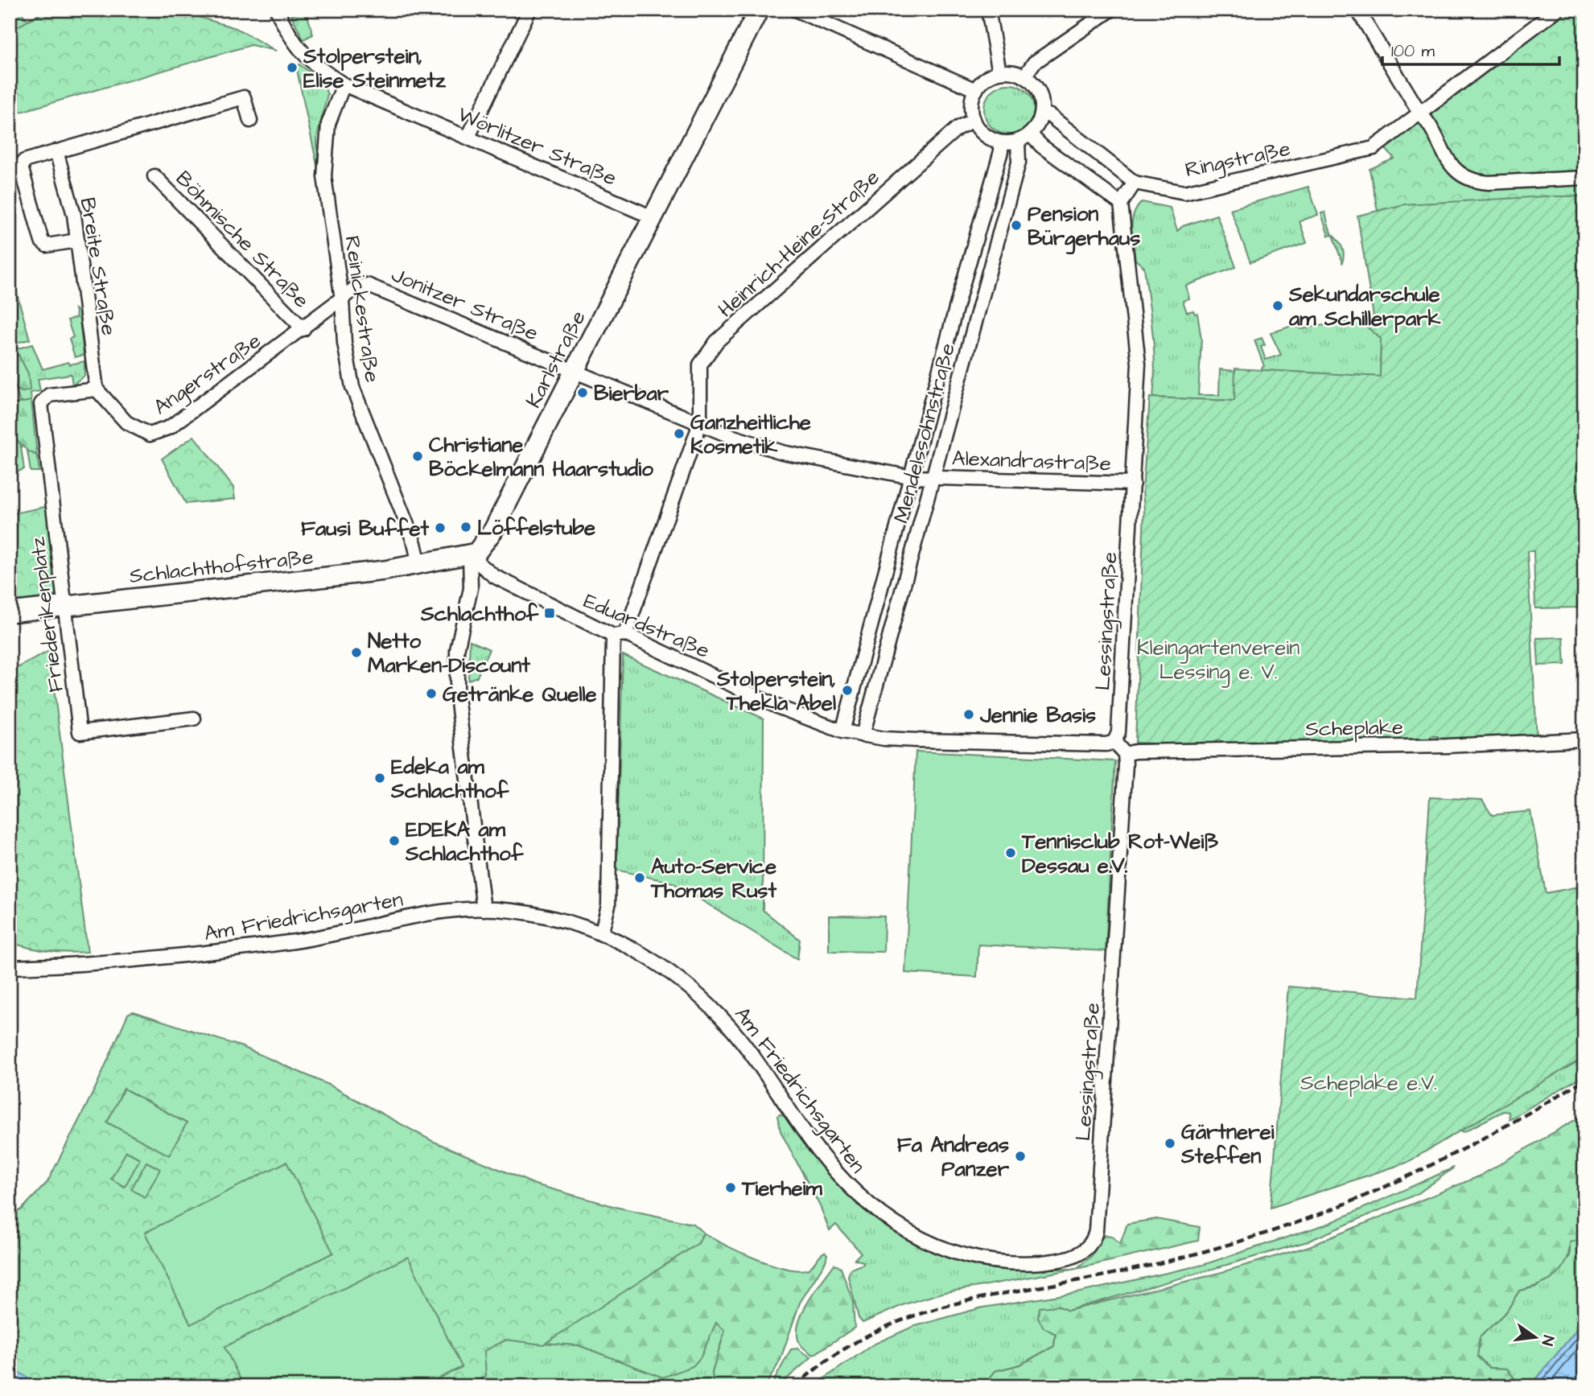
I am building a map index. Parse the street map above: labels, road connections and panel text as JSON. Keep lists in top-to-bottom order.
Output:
{
  "streets": {
    "main road": ["Karlstraße", "Schlachthofstraße"],
    "street": [
      "Wörlitzer Straße",
      "Ringstraße",
      "Böhmische Straße",
      "Heinrich-Heine-Straße",
      "Breite Straße",
      "Jonitzer Straße",
      "Reinickestraße",
      "Angerstraße",
      "Mendelssohnstraße",
      "Alexandrastraße",
      "Friederikenplatz",
      "Lessingstraße",
      "Eduardstraße",
      "Scheplake",
      "Am Friedrichsgarten"
    ]
  },
  "crossings": [
    ["Wörlitzer Straße", "Reinickestraße"],
    ["Wörlitzer Straße", "Karlstraße"],
    ["Ringstraße", "Heinrich-Heine-Straße"],
    ["Ringstraße", "Mendelssohnstraße"],
    ["Böhmische Straße", "Angerstraße"],
    ["Heinrich-Heine-Straße", "Mendelssohnstraße"],
    ["Heinrich-Heine-Straße", "Alexandrastraße"],
    ["Heinrich-Heine-Straße", "Eduardstraße"],
    ["Breite Straße", "Angerstraße"],
    ["Breite Straße", "Friederikenplatz"],
    ["Jonitzer Straße", "Reinickestraße"],
    ["Jonitzer Straße", "Karlstraße"],
    ["Jonitzer Straße", "Angerstraße"],
    ["Jonitzer Straße", "Alexandrastraße"],
    ["Reinickestraße", "Angerstraße"],
    ["Reinickestraße", "Schlachthofstraße"],
    ["Karlstraße", "Alexandrastraße"],
    ["Karlstraße", "Schlachthofstraße"],
    ["Karlstraße", "Eduardstraße"],
    ["Angerstraße", "Friederikenplatz"],
    ["Mendelssohnstraße", "Alexandrastraße"],
    ["Mendelssohnstraße", "Eduardstraße"],
    ["Alexandrastraße", "Lessingstraße"],
    ["Schlachthofstraße", "Friederikenplatz"],
    ["Schlachthofstraße", "Eduardstraße"],
    ["Lessingstraße", "Eduardstraße"],
    ["Lessingstraße", "Scheplake"],
    ["Lessingstraße", "Am Friedrichsgarten"]
  ],
  "parks": ["Kleingartenverein Lessing e. V.", "Scheplake e.V."],
  "places": {
    "other": [
      "Stolperstein, Elise Steinmetz",
      "Pension Bürgerhaus",
      "Sekundarschule am Schillerpark",
      "Bierbar",
      "Ganzheitliche Kosmetik",
      "Christiane Böckelmann Haarstudio",
      "Löffelstube",
      "Fausi Buffet",
      "Netto Marken-Discount",
      "Stolperstein, Thekla Abel",
      "Getränke Quelle",
      "Jennie Basis",
      "Edeka am Schlachthof",
      "EDEKA am Schlachthof",
      "Tennisclub Rot-Weiß Dessau e.V.",
      "Auto-Service Thomas Rust",
      "Gärtnerei Steffen",
      "Fa Andreas Panzer",
      "Tierheim"
    ],
    "transit": ["Schlachthof"]
  },
  "scale_bar": "100 m",
  "north": "right"
}
